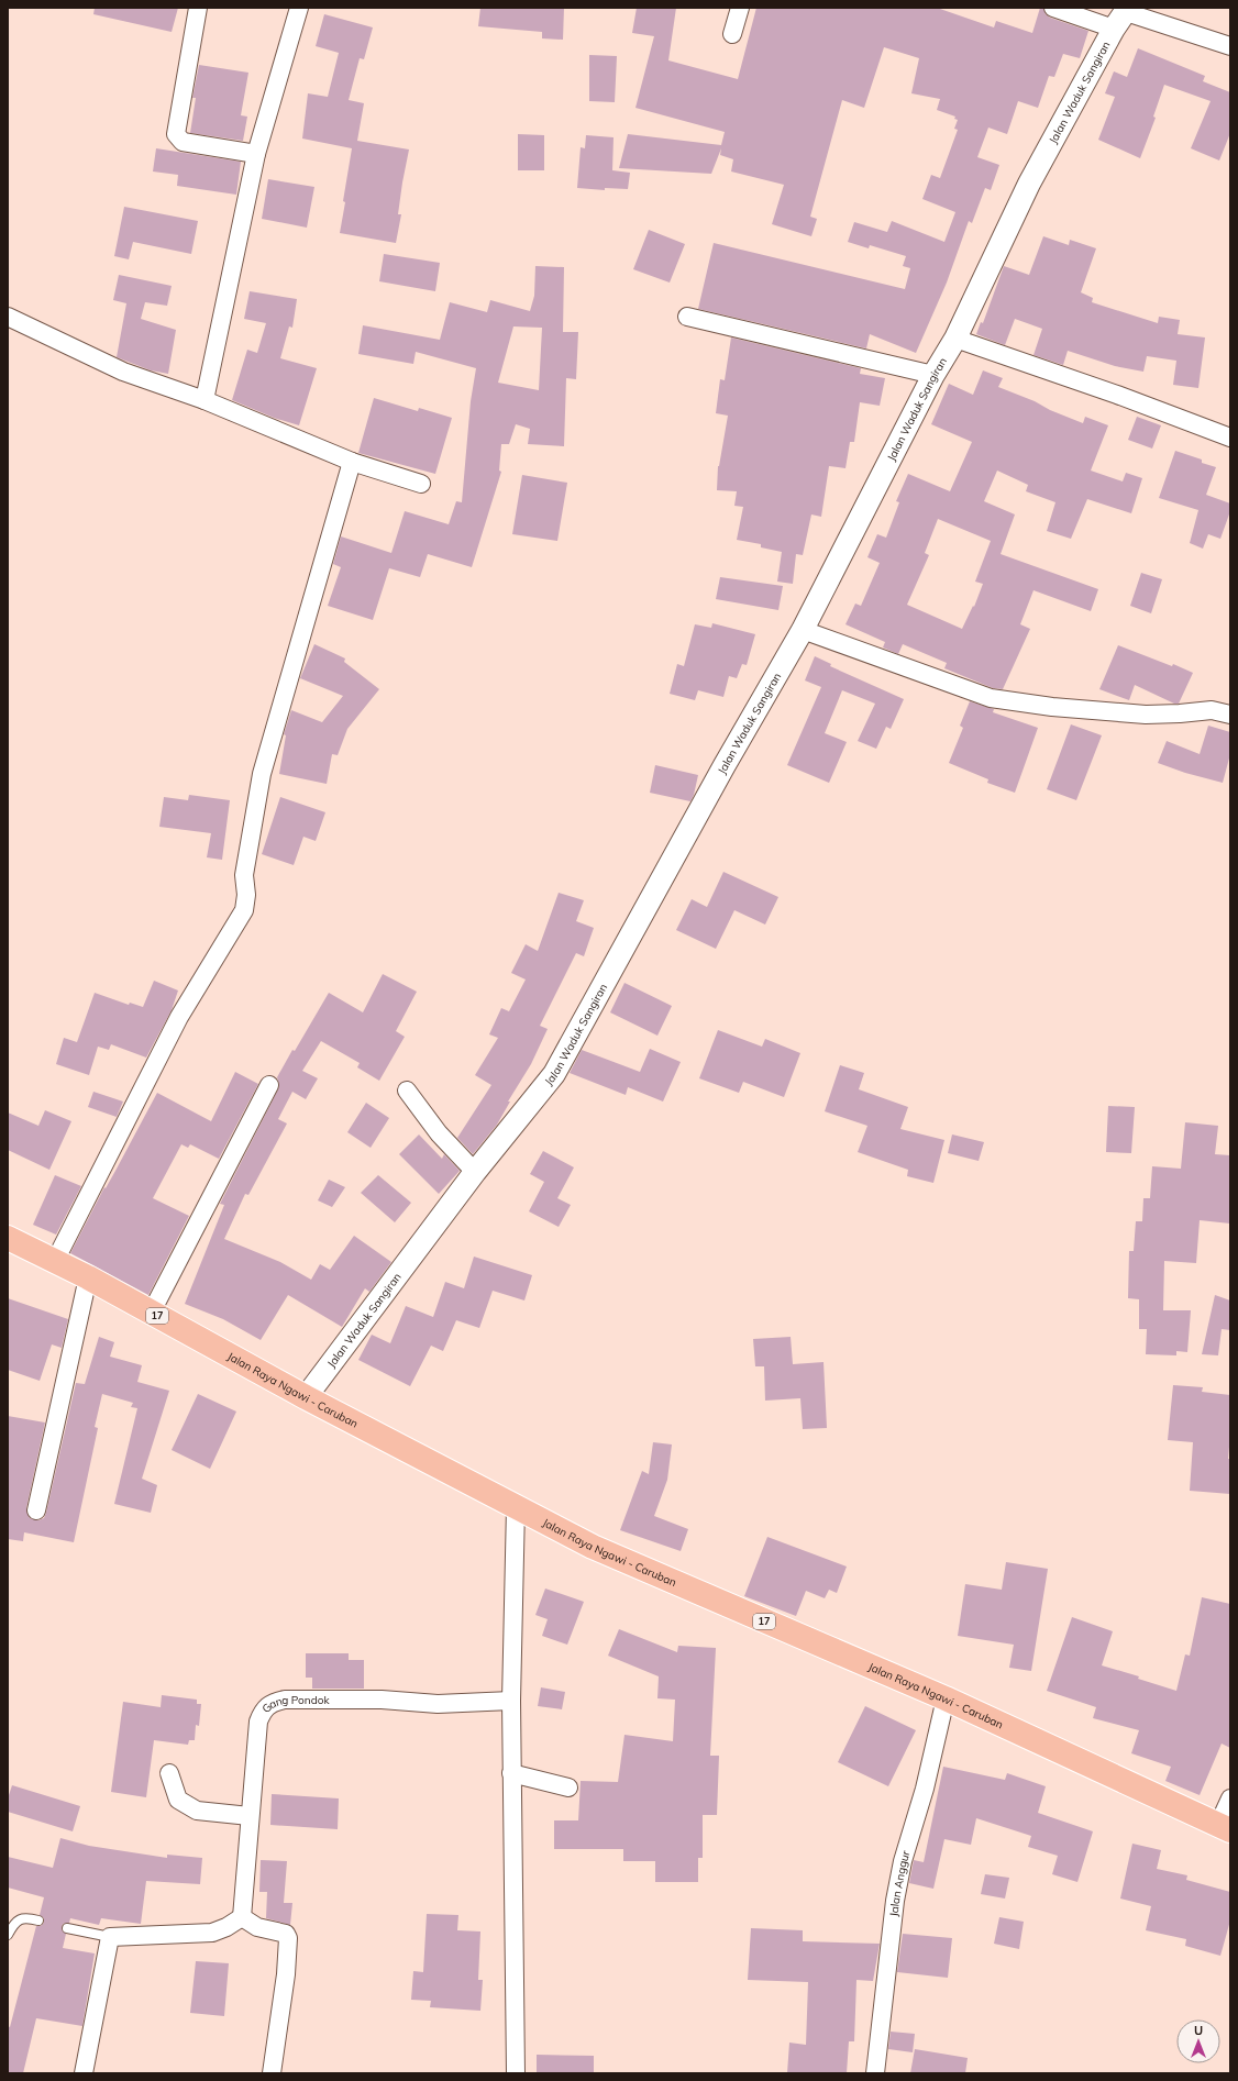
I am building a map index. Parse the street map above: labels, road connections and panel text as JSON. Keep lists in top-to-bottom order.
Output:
{
  "streets": {
    "highway": ["17", "Jalan Raya Ngawi - Caruban"],
    "street": ["Jalan Waduk Sangiran", "Gang Pondok", "Jalan Anggur"]
  },
  "crossings": [
    ["Jalan Waduk Sangiran", "Jalan Raya Ngawi - Caruban"],
    ["Jalan Raya Ngawi - Caruban", "Jalan Anggur"]
  ],
  "north": "top"
}
